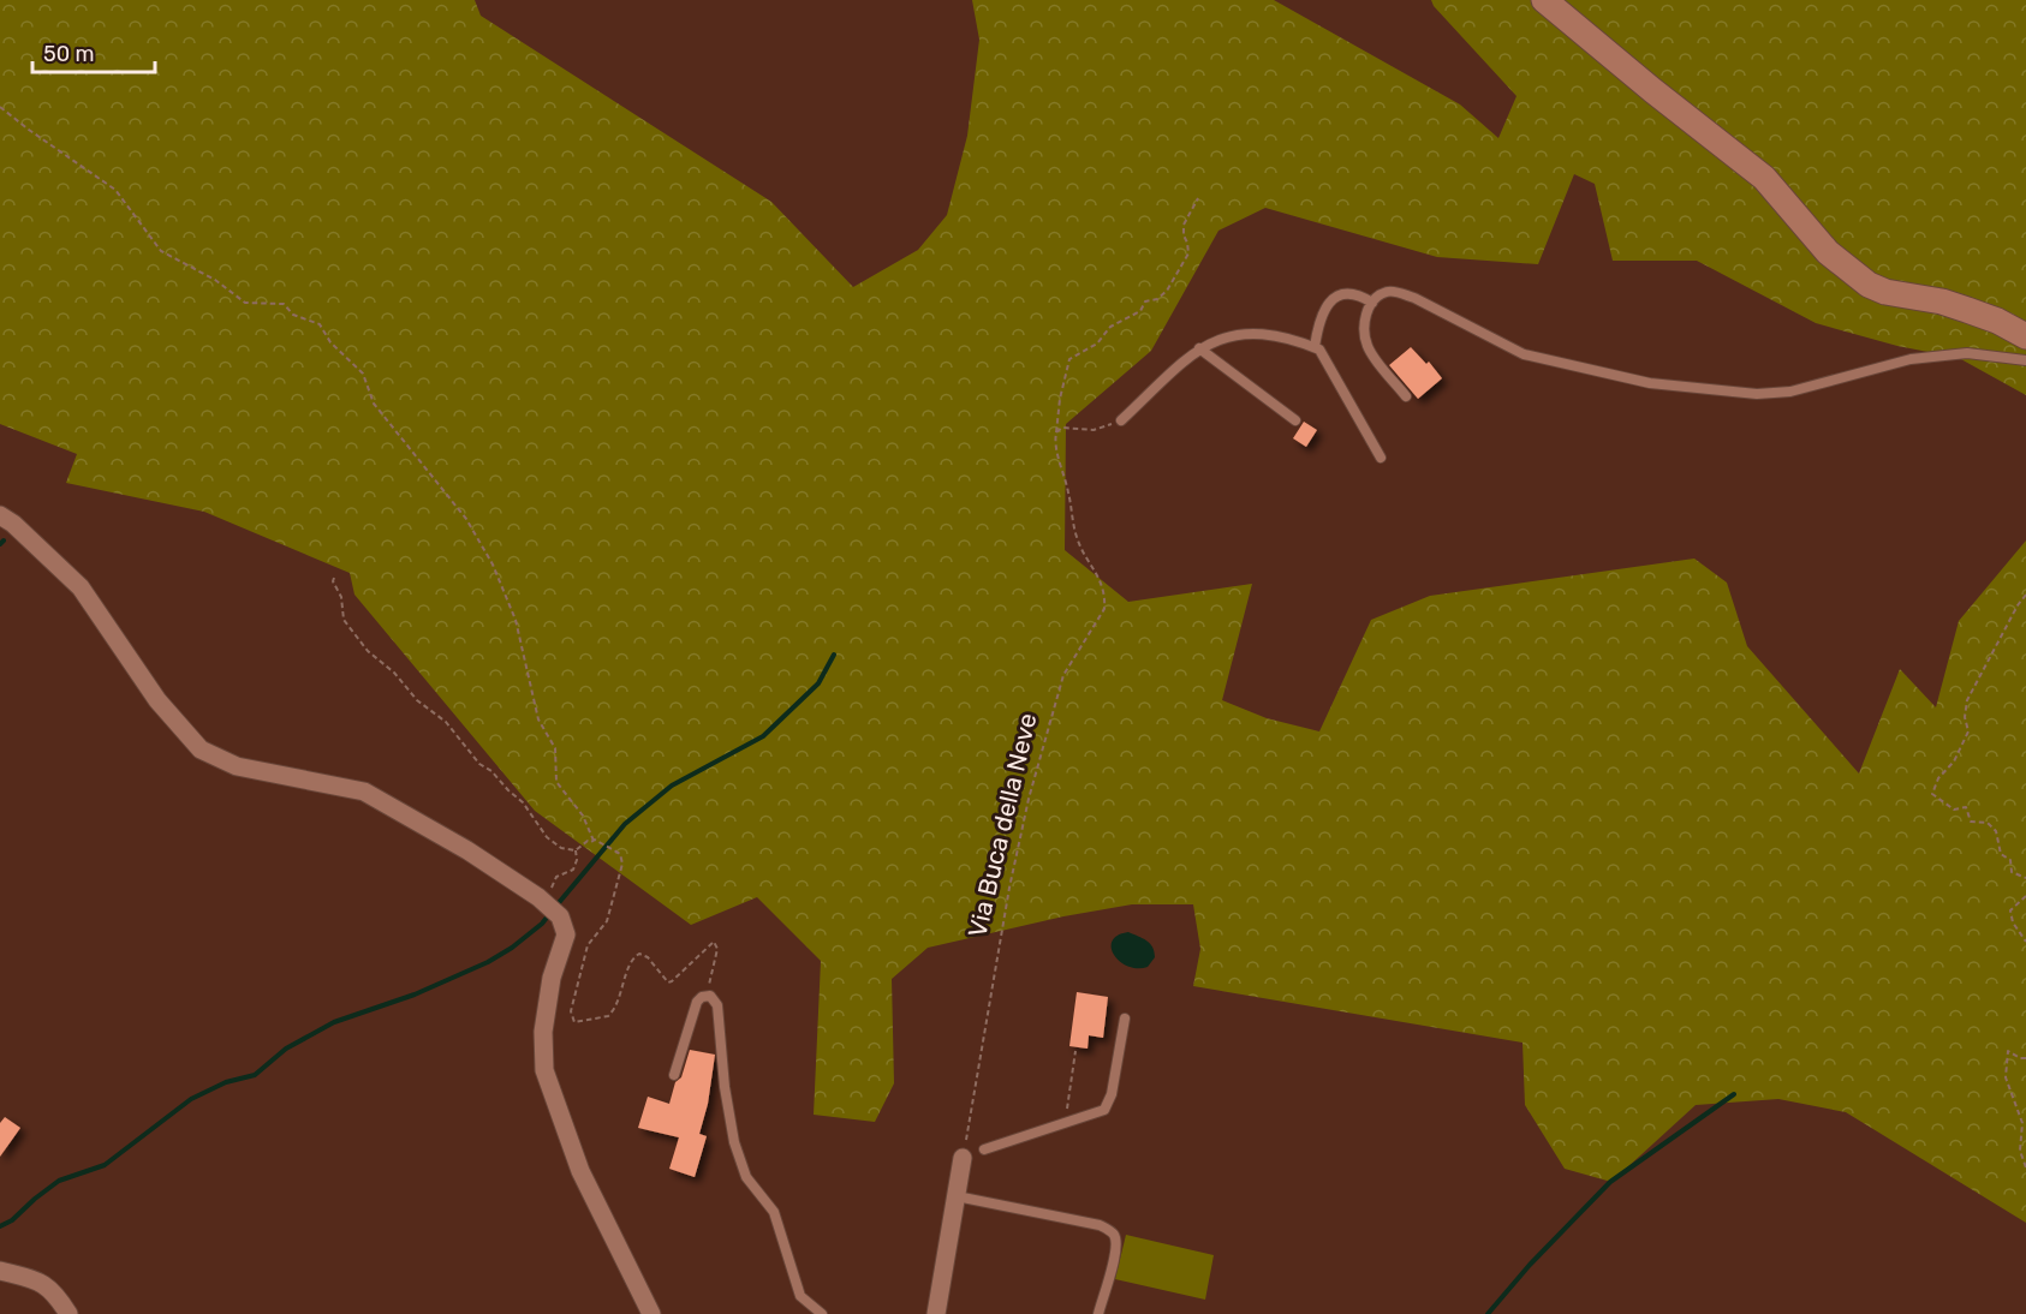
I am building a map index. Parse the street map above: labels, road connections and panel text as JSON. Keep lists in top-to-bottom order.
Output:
{
  "streets": {
    "path": ["Via Buca della Neve"]
  },
  "scale_bar": "50 m"
}
